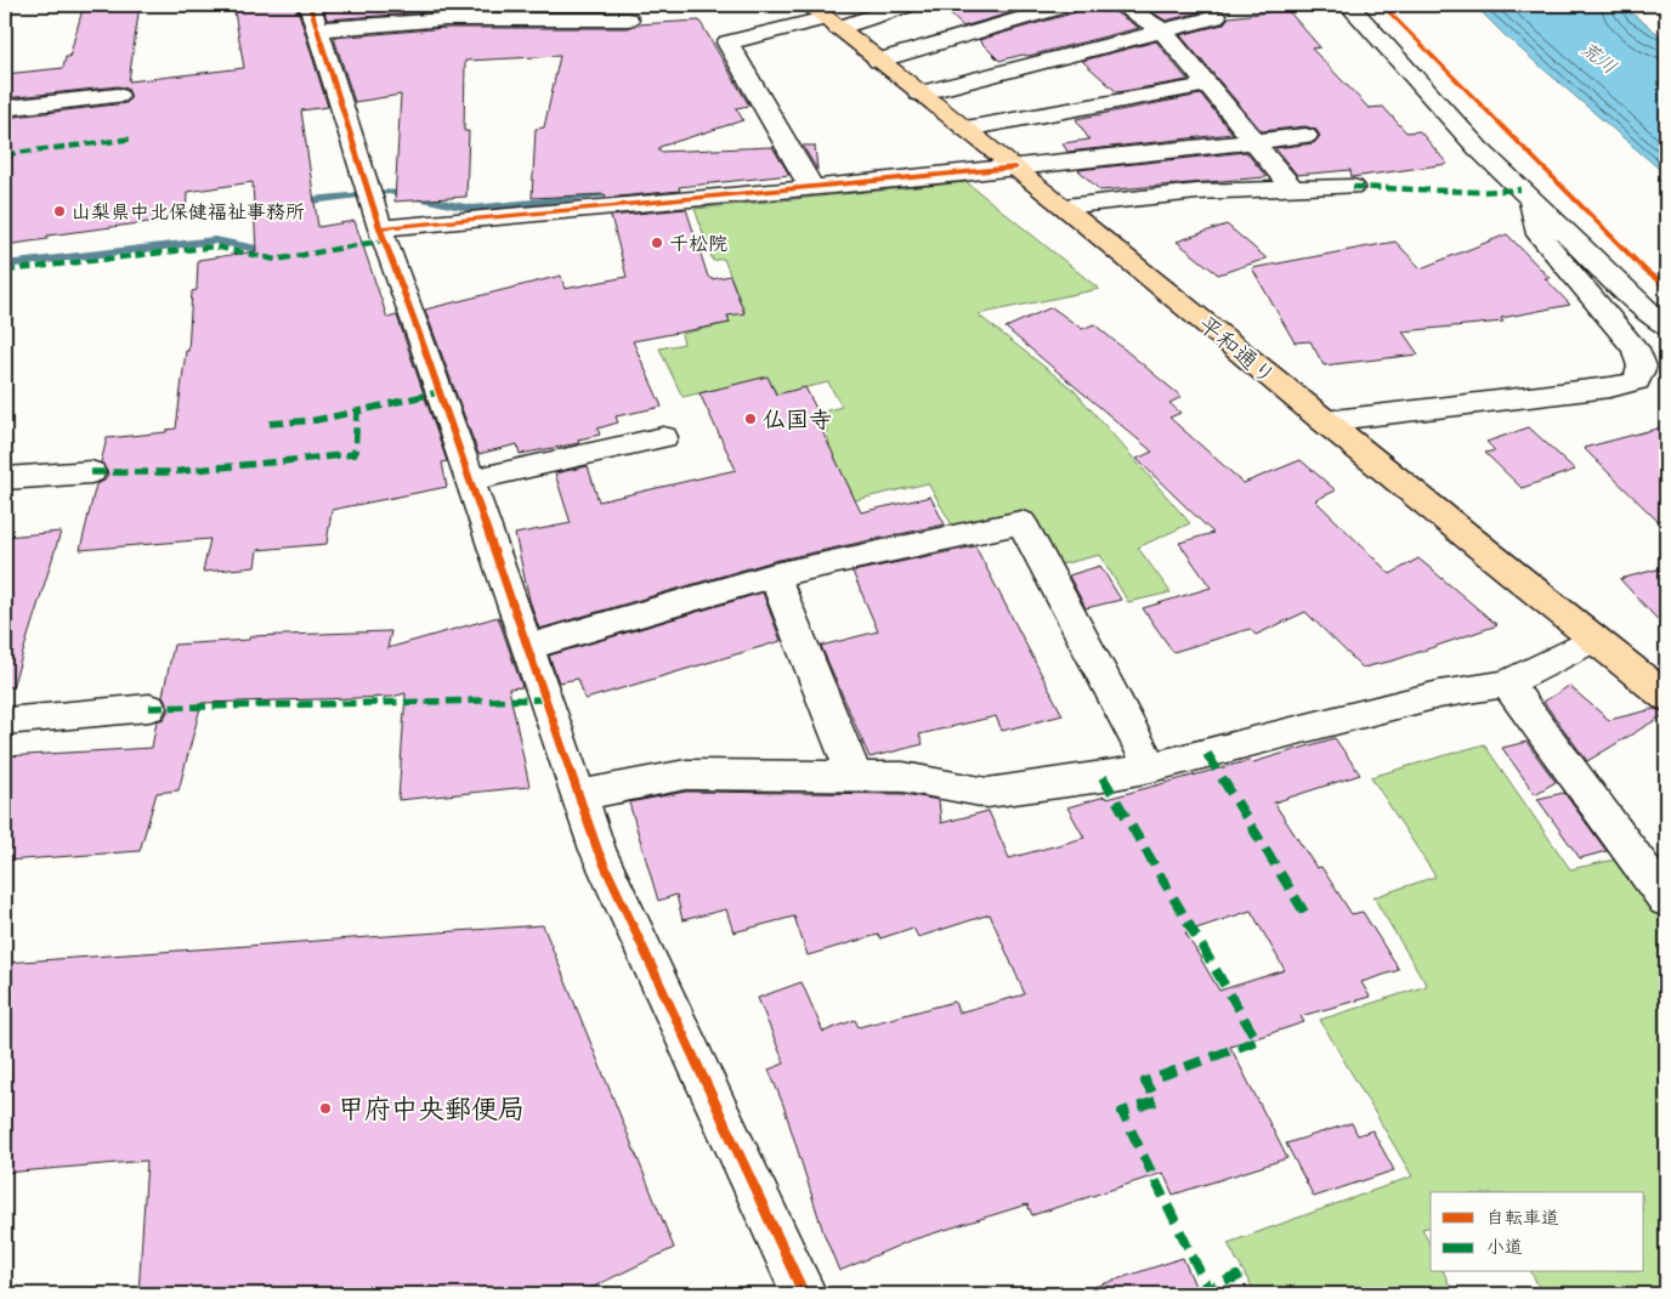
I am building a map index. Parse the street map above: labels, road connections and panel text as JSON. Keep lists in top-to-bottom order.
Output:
{
  "streets": {
    "highway": ["平和通り"]
  },
  "water": ["荒川"],
  "places": [
    "山梨県中北保健福祉事務所",
    "千松院",
    "仏国寺",
    "甲府中央郵便局"
  ],
  "legend": ["自転車道", "小道"]
}
